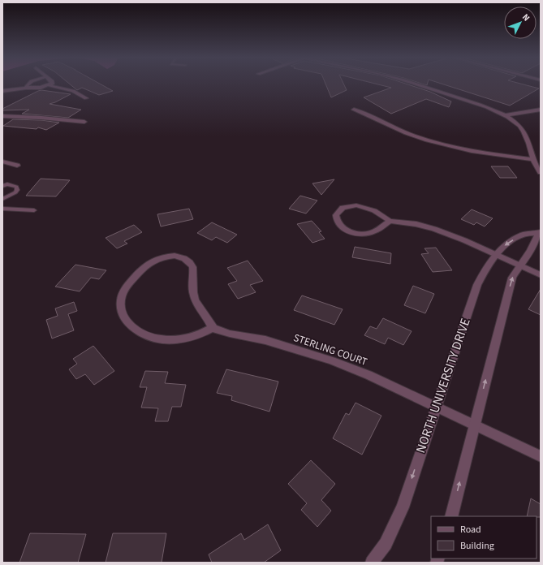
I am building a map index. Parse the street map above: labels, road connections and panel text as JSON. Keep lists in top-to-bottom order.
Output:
{
  "streets": {
    "street": ["STERLING COURT", "NORTH UNIVERSITY DRIVE"]
  },
  "crossings": [
    ["STERLING COURT", "NORTH UNIVERSITY DRIVE"]
  ],
  "legend": ["Road", "Building"],
  "north": "top right"
}
